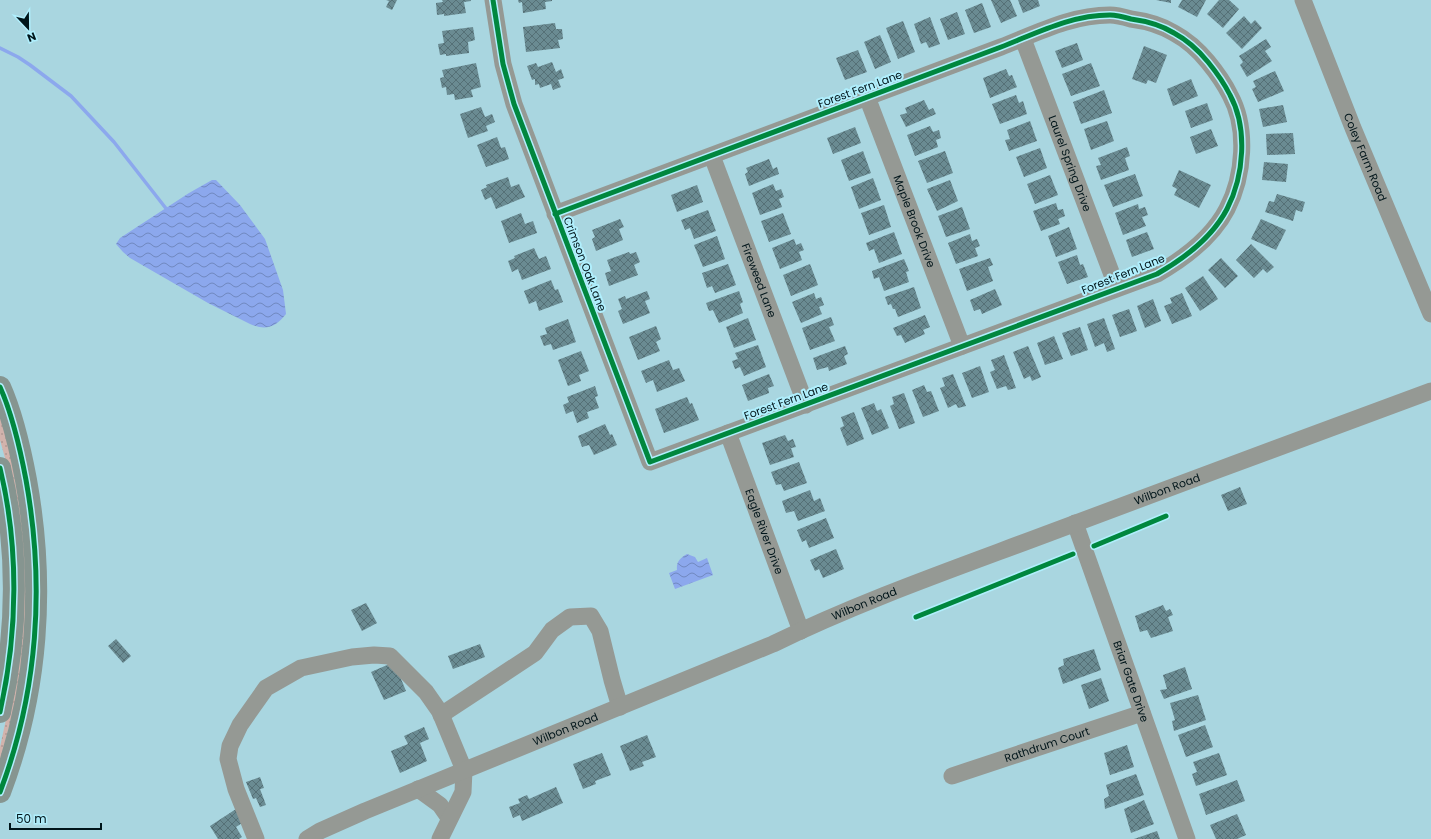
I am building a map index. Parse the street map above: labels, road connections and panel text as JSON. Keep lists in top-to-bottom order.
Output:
{
  "streets": {
    "street": [
      "Forest Fern Lane",
      "Coley Farm Road",
      "Laurel Spring Drive",
      "Maple Brook Drive",
      "Crimson Oak Lane",
      "Fireweed Lane",
      "Wilbon Road",
      "Eagle River Drive",
      "Briar Gate Drive",
      "Rathdrum Court"
    ]
  },
  "crossings": [
    ["Forest Fern Lane", "Laurel Spring Drive"],
    ["Forest Fern Lane", "Maple Brook Drive"],
    ["Forest Fern Lane", "Crimson Oak Lane"],
    ["Forest Fern Lane", "Fireweed Lane"],
    ["Forest Fern Lane", "Eagle River Drive"],
    ["Wilbon Road", "Eagle River Drive"],
    ["Wilbon Road", "Briar Gate Drive"],
    ["Briar Gate Drive", "Rathdrum Court"]
  ],
  "scale_bar": "50 m",
  "north": "bottom"
}
